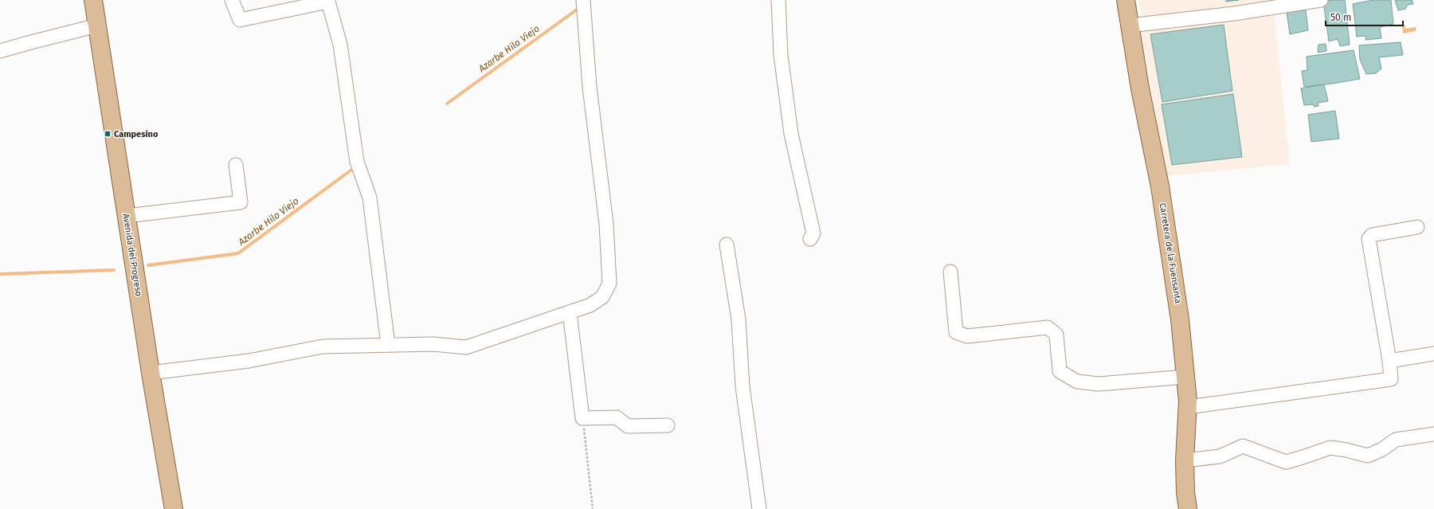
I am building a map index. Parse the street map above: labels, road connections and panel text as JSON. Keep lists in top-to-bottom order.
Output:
{
  "streets": {
    "main road": ["Carretera de la Fuensanta", "Avenida del Progreso"]
  },
  "water": ["Azarbe Hilo Viejo"],
  "places": {
    "transit": ["Campesino"]
  },
  "scale_bar": "50 m"
}
